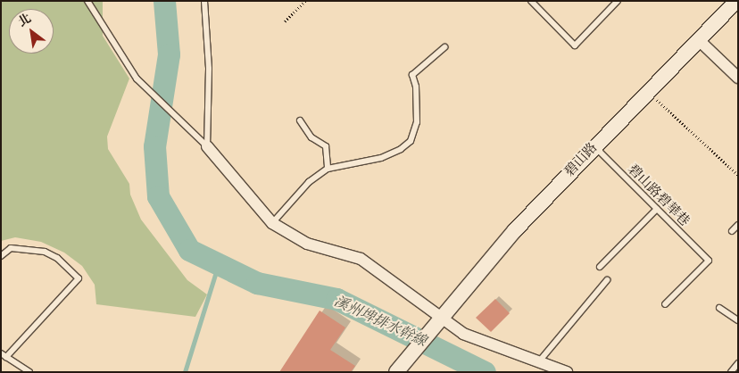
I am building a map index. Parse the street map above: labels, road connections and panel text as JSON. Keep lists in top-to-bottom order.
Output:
{
  "streets": {
    "main road": ["碧山路"],
    "lane": ["碧山路碧華巷"]
  },
  "crossings": [
    ["碧山路", "碧山路碧華巷"]
  ],
  "water": ["溪州埤排水幹線"],
  "north": "top left"
}
